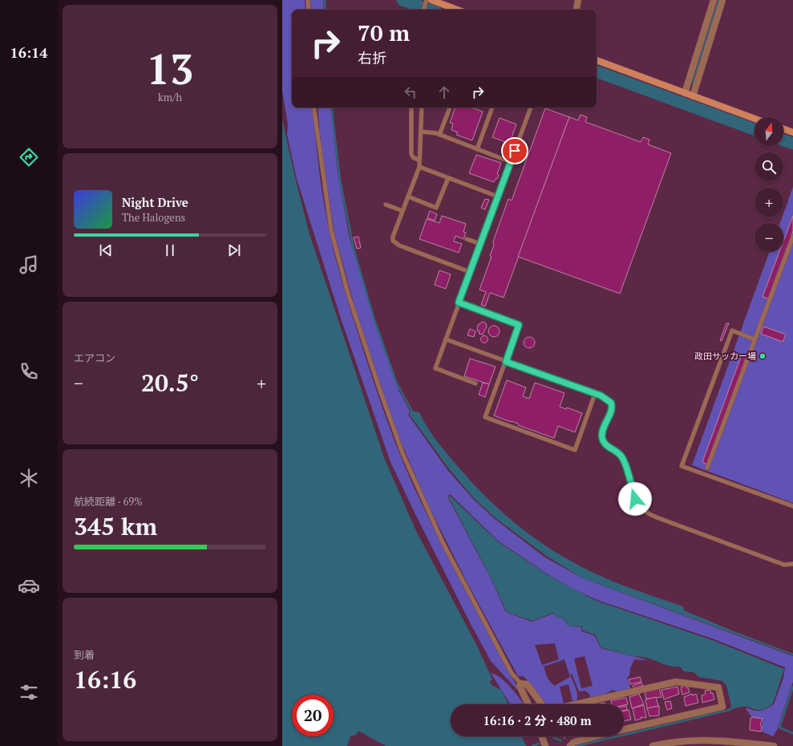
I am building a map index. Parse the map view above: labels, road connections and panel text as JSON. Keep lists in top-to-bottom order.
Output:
{
  "places": ["政田サッカー場"],
  "north": "top",
  "page": {
    "tabs": "16:14",
    "tile": [
      ["13", "km/h"],
      "エアコン",
      ["航続距離 · 69%", "345 km"],
      ["到着", "16:16"]
    ],
    "turn": ["70 m", "右折"],
    "map_buttons": ["+", "−"],
    "song": ["Night Drive", "The Halogens"],
    "heat": ["−", "20.5°", "+"],
    "limit": "20",
    "trip": "16:16 · 2 分 · 480 m"
  }
}
